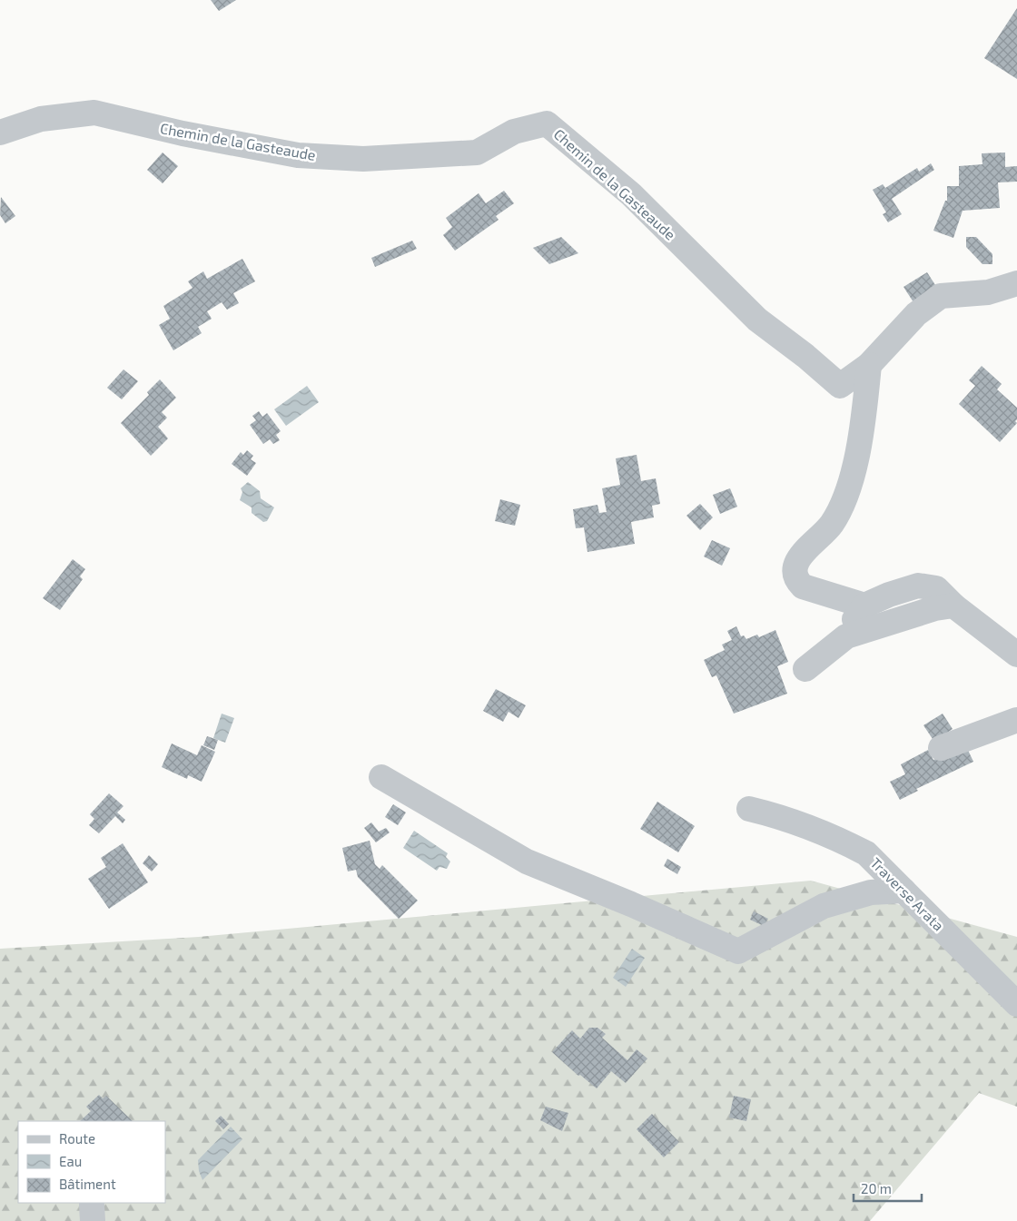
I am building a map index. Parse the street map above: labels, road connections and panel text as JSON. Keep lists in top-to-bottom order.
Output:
{
  "streets": {
    "street": ["Chemin de la Gasteaude", "Traverse Arata"]
  },
  "legend": ["Route", "Eau", "Bâtiment"],
  "scale_bar": "20 m"
}
